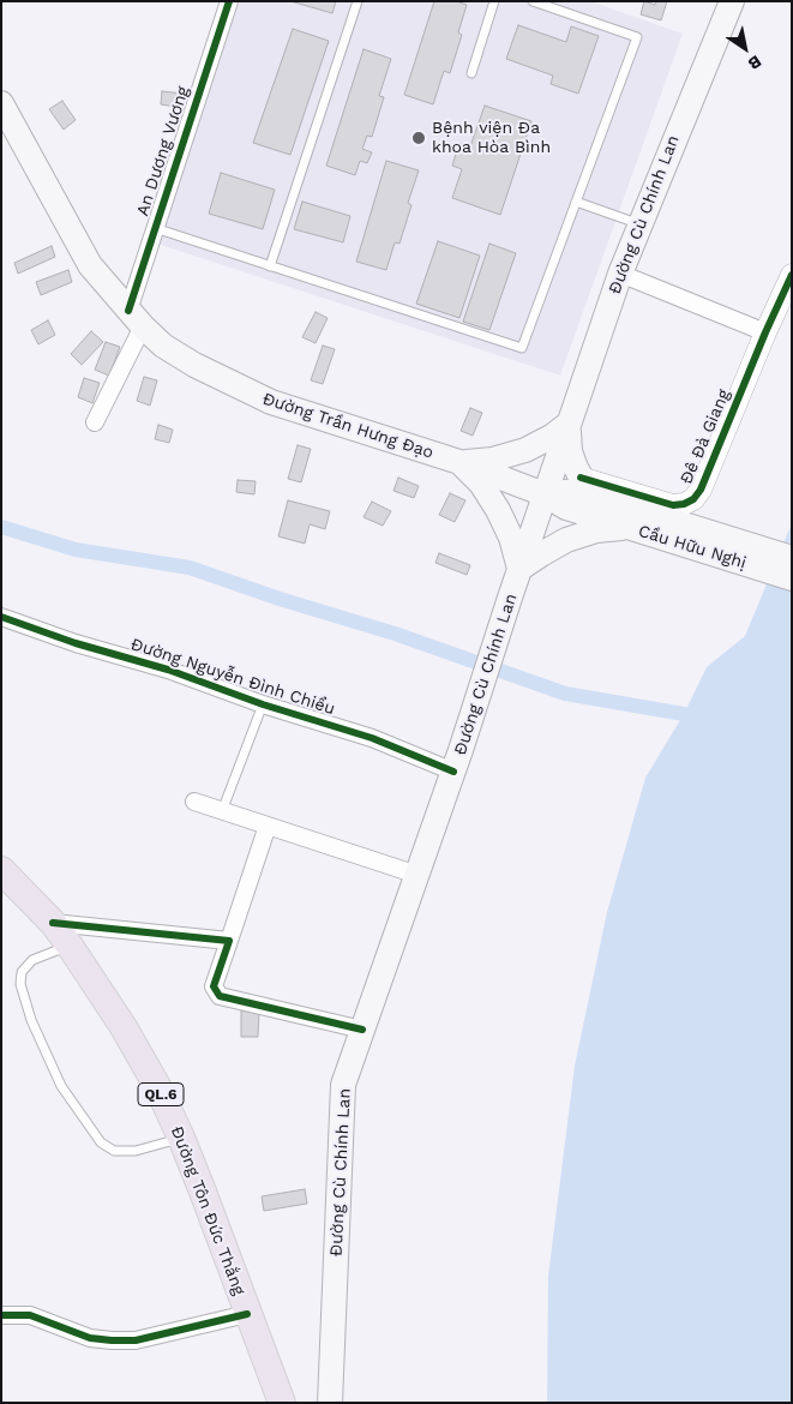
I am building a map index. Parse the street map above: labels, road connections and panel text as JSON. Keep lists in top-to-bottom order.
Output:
{
  "streets": {
    "highway": ["QL.6", "Đường Tôn Đức Thắng"],
    "main road": ["Đường Cù Chính Lan", "Đường Trần Hưng Đạo", "Cầu Hữu Nghị"],
    "street": ["An Dương Vương", "Đê Đà Giang", "Đường Nguyễn Đình Chiểu"]
  },
  "crossings": [
    ["An Dương Vương", "Đường Trần Hưng Đạo"],
    ["Đường Cù Chính Lan", "Đường Trần Hưng Đạo"],
    ["Đường Cù Chính Lan", "Đường Nguyễn Đình Chiểu"]
  ],
  "places": ["Bệnh viện Đa khoa Hòa Bình"],
  "north": "bottom right"
}
